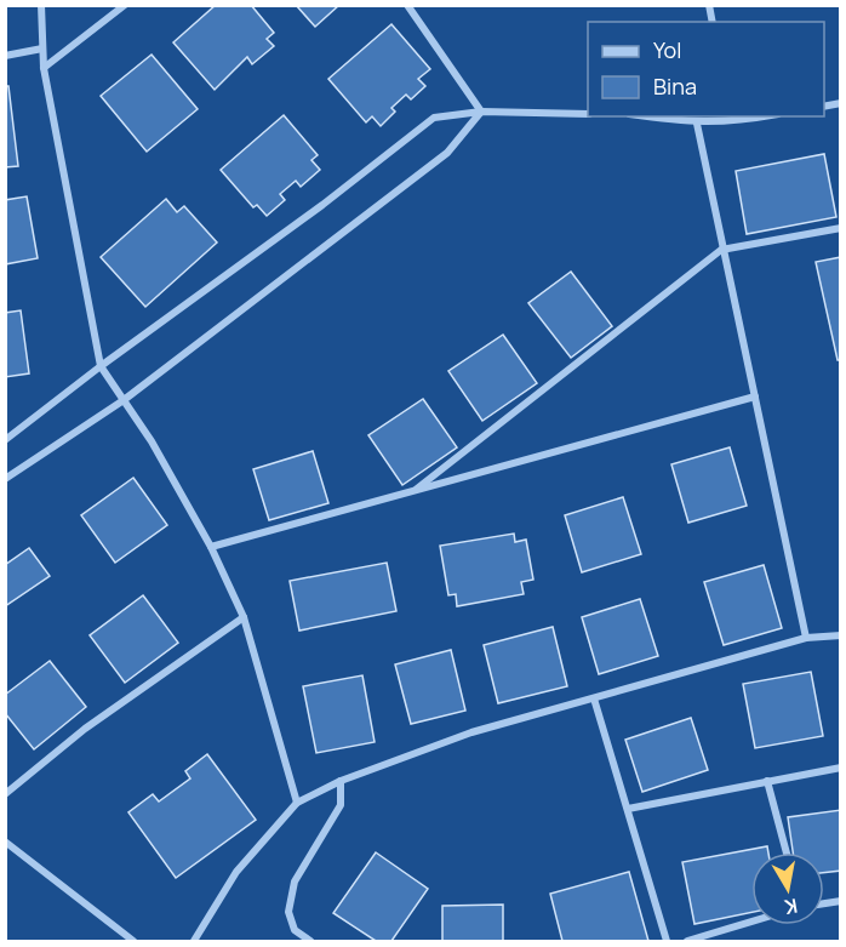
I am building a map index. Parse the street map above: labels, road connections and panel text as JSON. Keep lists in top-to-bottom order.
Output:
{
  "legend": ["Yol", "Bina"],
  "north": "bottom"
}
